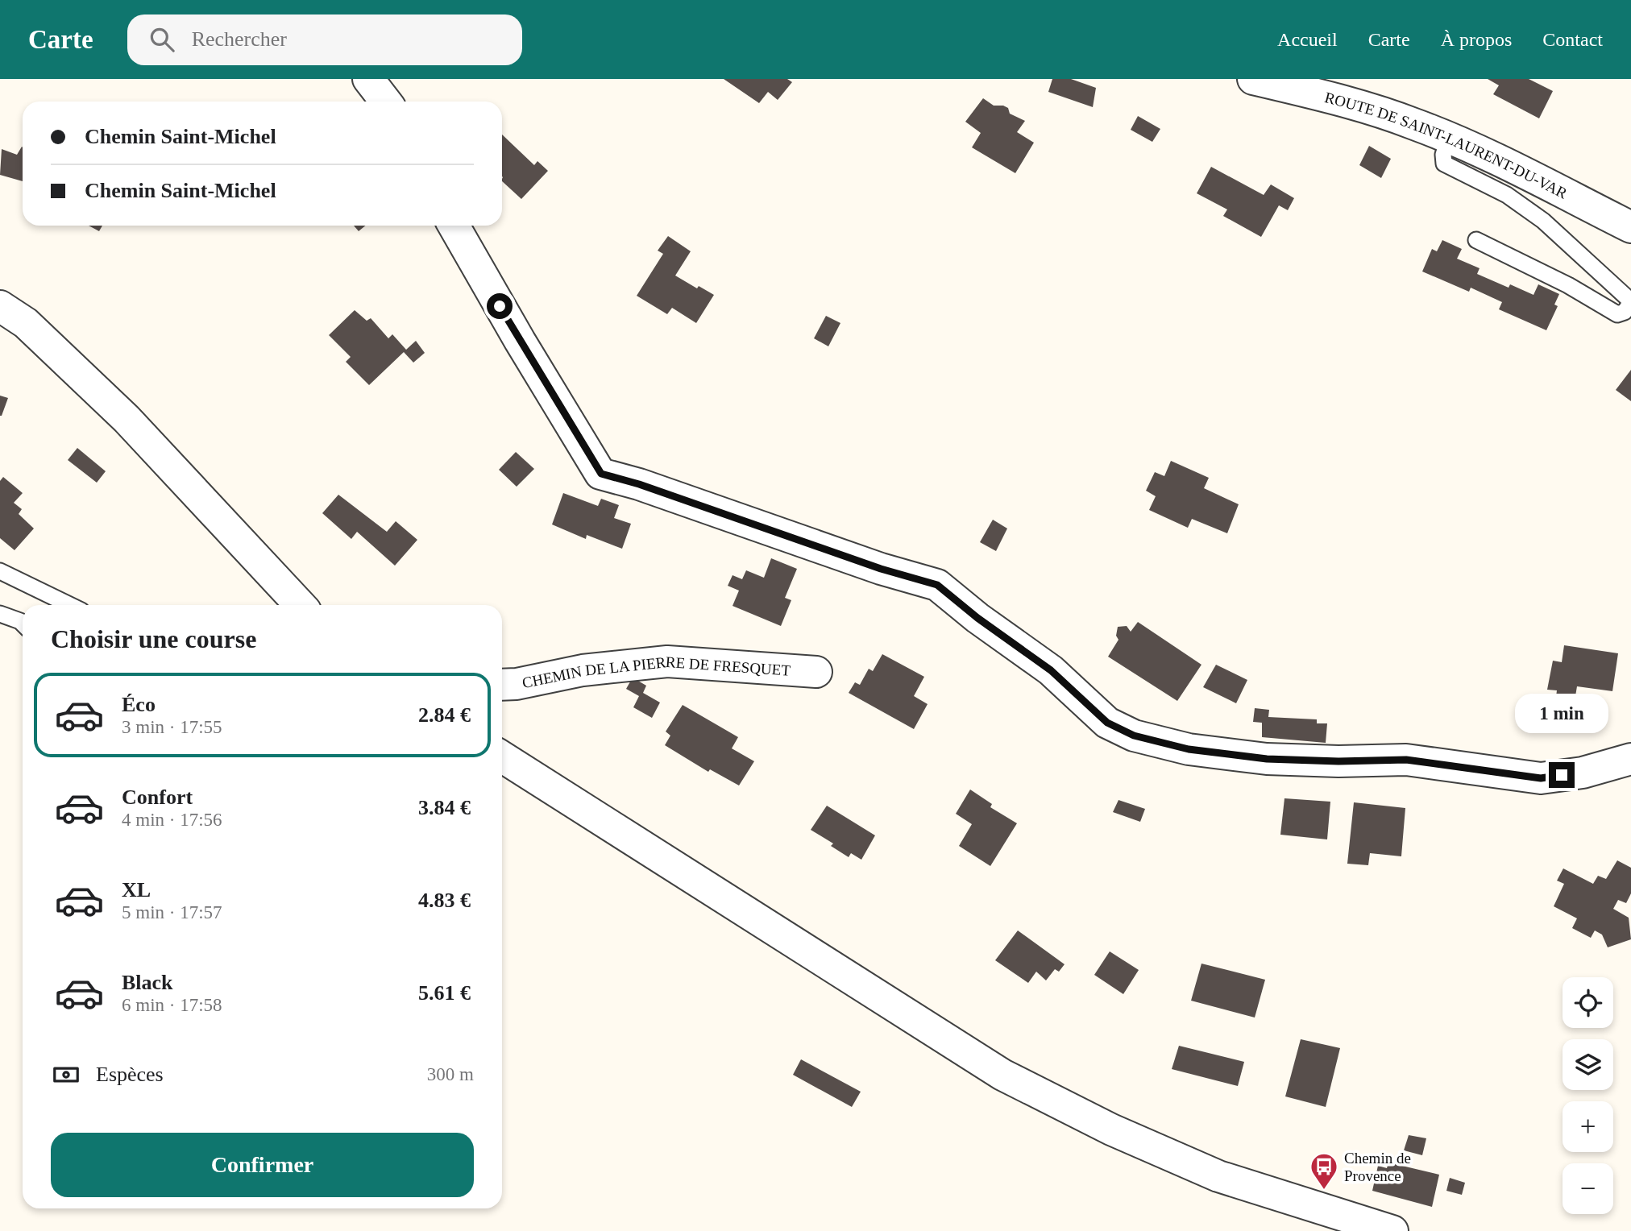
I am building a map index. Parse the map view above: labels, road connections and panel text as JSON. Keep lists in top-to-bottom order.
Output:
{
  "streets": {
    "street": ["ROUTE DE SAINT-LAURENT-DU-VAR", "CHEMIN DE LA PIERRE DE FRESQUET"]
  },
  "places": {
    "bus stop": ["Chemin de Provence"]
  },
  "page": {
    "header": "Carte",
    "search": "Rechercher",
    "nav": [
      "Accueil",
      "Carte",
      "À propos",
      "Contact"
    ],
    "banner": ["Chemin Saint-Michel", "Chemin Saint-Michel"],
    "heading": "Choisir une course",
    "list": [
      {
        "name": "Éco",
        "note": "3 min · 17:55",
        "value": "2.84 €"
      },
      {
        "name": "Confort",
        "note": "4 min · 17:56",
        "value": "3.84 €"
      },
      {
        "name": "XL",
        "note": "5 min · 17:57",
        "value": "4.83 €"
      },
      {
        "name": "Black",
        "note": "6 min · 17:58",
        "value": "5.61 €"
      }
    ],
    "bubble": "1 min",
    "map_buttons": ["+", "−"],
    "pay": ["Espèces", "300 m"],
    "buttons": "Confirmer"
  }
}
